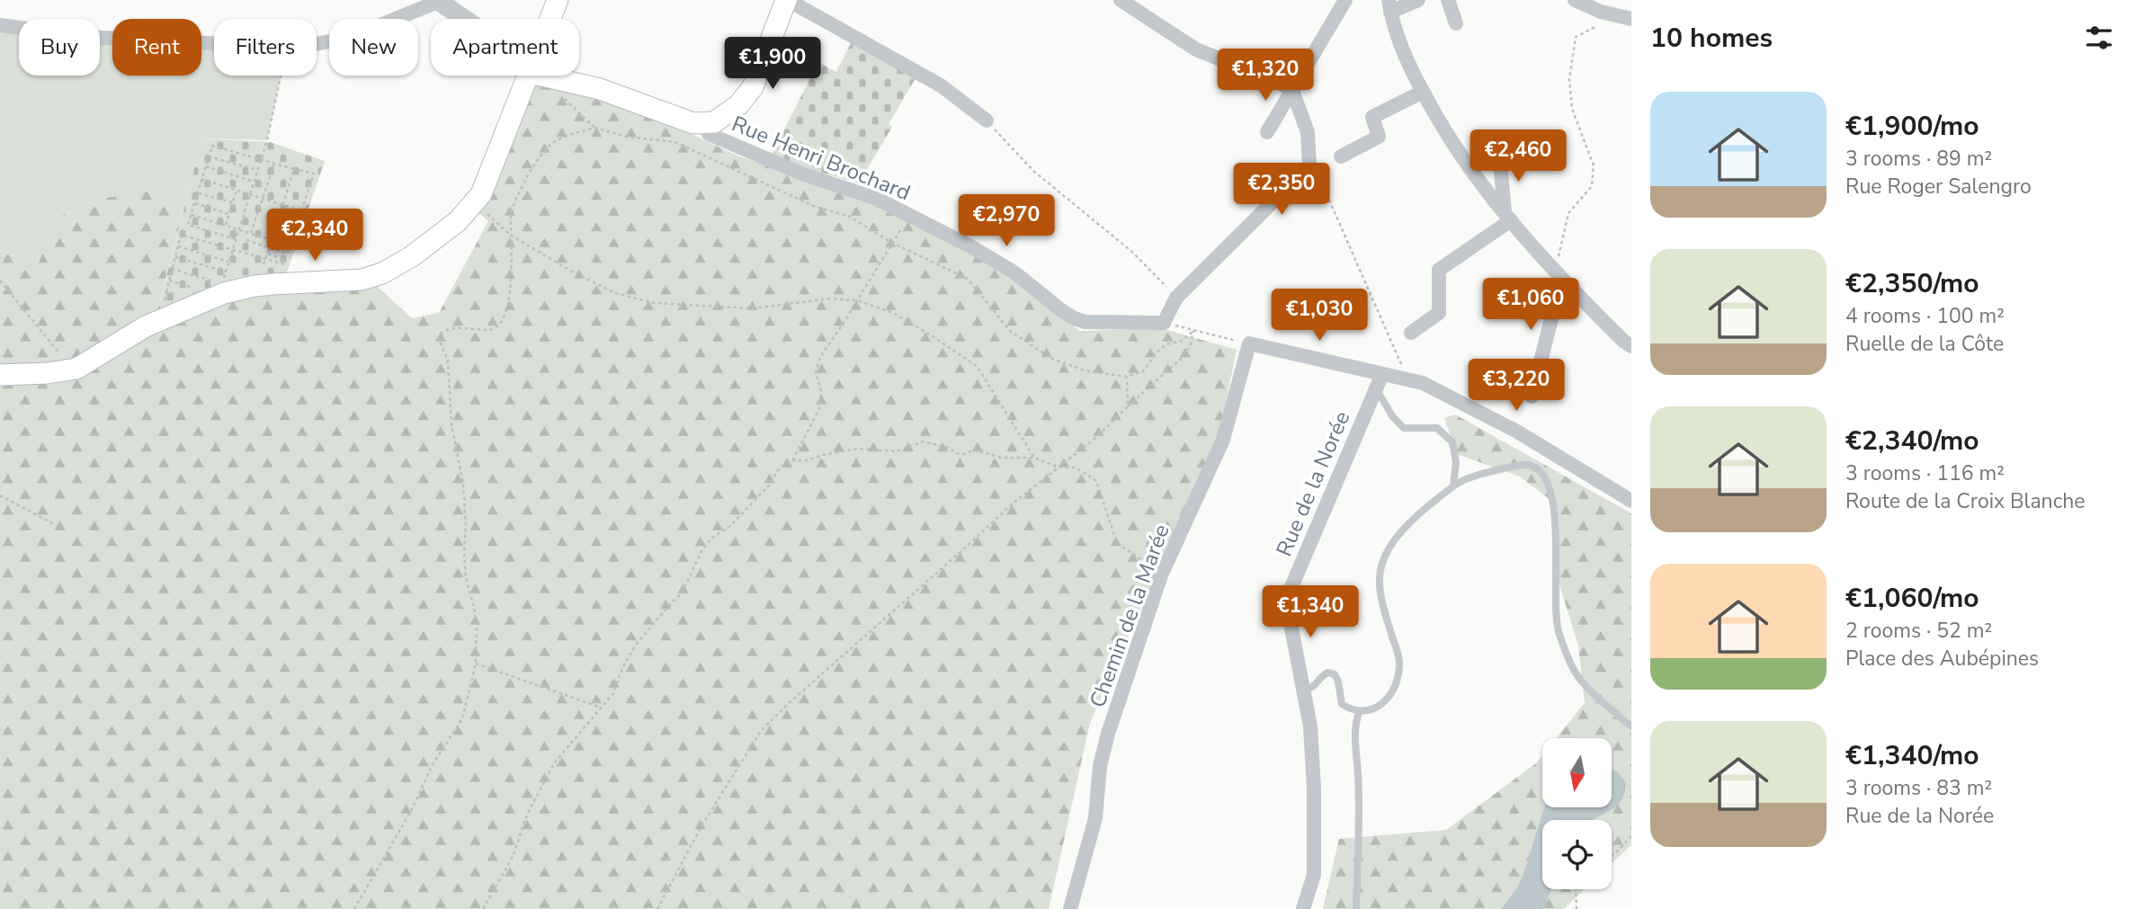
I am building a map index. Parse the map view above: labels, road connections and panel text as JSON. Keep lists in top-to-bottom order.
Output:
{
  "streets": {
    "street": ["Rue Henri Brochard", "Rue de la Norée", "Chemin de la Marée"]
  },
  "north": "bottom",
  "page": {
    "heading": "10 homes",
    "chip": [
      "Buy",
      "Rent",
      "Filters",
      "New",
      "Apartment"
    ],
    "price": [
      "€1,900",
      "€1,320",
      "€2,460",
      "€2,350",
      "€2,970",
      "€2,340",
      "€1,060",
      "€1,030",
      "€3,220",
      "€1,340"
    ],
    "list": [
      {
        "name": "€1,900/mo",
        "note": "3 rooms · 89 m² · Rue Roger Salengro"
      },
      {
        "name": "€2,350/mo",
        "note": "4 rooms · 100 m² · Ruelle de la Côte"
      },
      {
        "name": "€2,340/mo",
        "note": "3 rooms · 116 m² · Route de la Croix Blanche"
      },
      {
        "name": "€1,060/mo",
        "note": "2 rooms · 52 m² · Place des Aubépines"
      },
      {
        "name": "€1,340/mo",
        "note": "3 rooms · 83 m² · Rue de la Norée"
      }
    ]
  }
}
